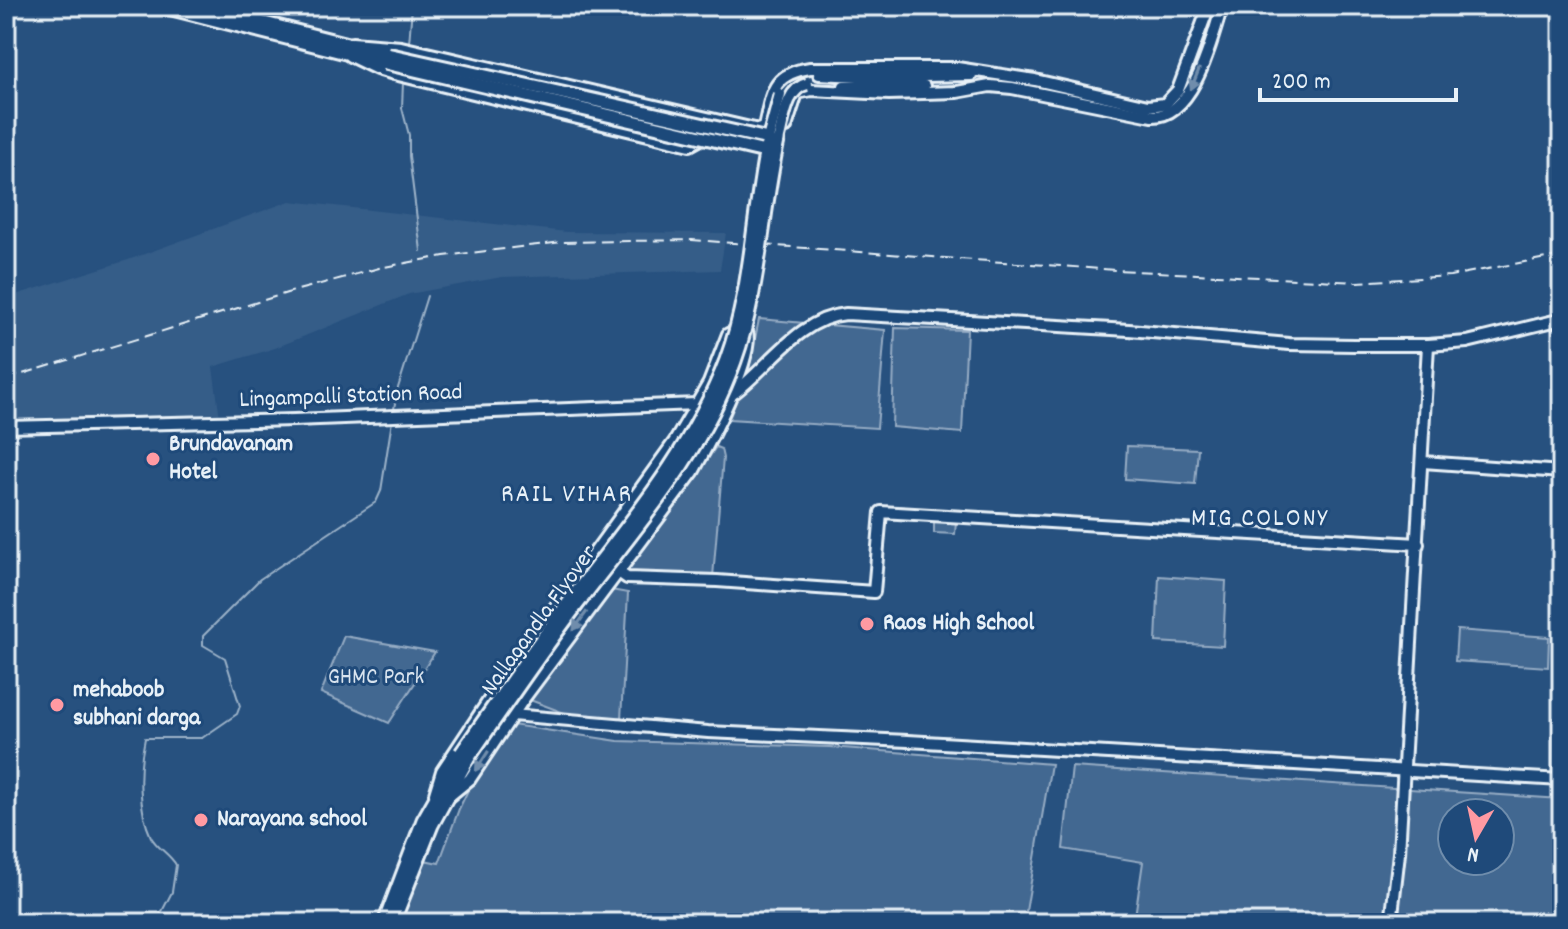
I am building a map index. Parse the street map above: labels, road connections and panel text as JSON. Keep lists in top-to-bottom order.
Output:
{
  "streets": {
    "main road": ["Nallagandla Flyover"],
    "street": ["Lingampalli Station Road"]
  },
  "districts": ["RAIL VIHAR", "MIG COLONY"],
  "parks": ["GHMC Park"],
  "places": [
    "Brundavanam Hotel",
    "Raos High School",
    "mehaboob subhani darga",
    "Narayana school"
  ],
  "scale_bar": "200 m",
  "north": "bottom"
}
